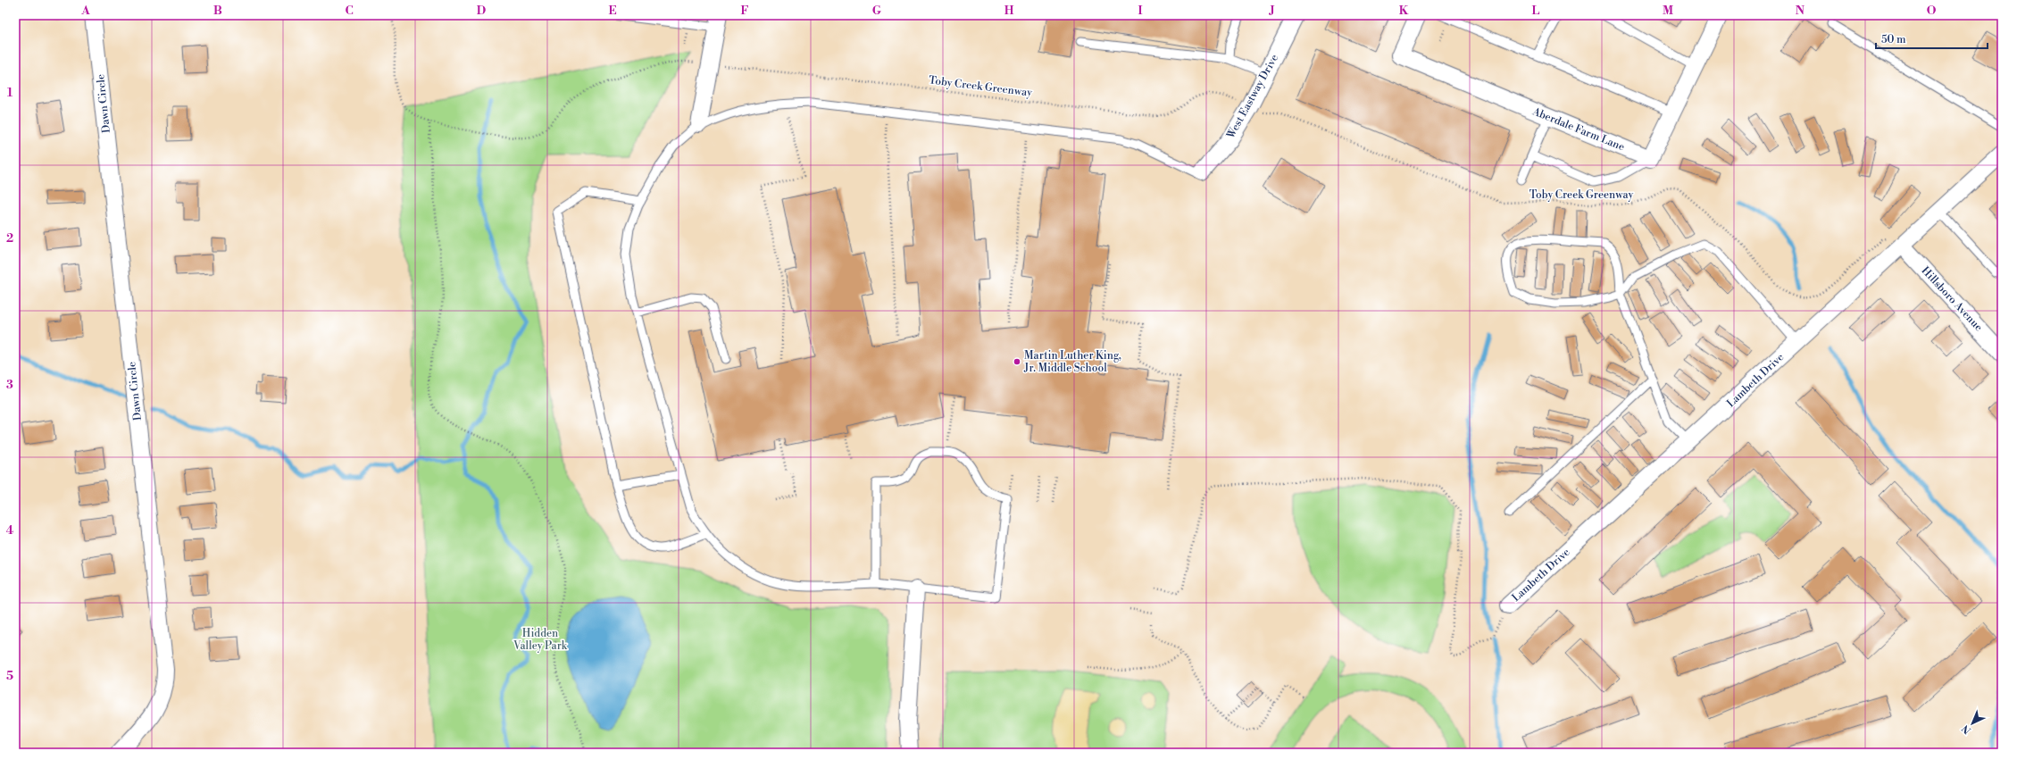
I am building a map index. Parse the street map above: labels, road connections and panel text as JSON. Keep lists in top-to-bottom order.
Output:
{
  "streets": {
    "street": [
      "West Eastway Drive",
      "Dawn Circle",
      "Aberdale Farm Lane",
      "Hillsboro Avenue",
      "Lambeth Drive"
    ],
    "path": ["Toby Creek Greenway"]
  },
  "crossings": [
    ["Hillsboro Avenue", "Lambeth Drive"]
  ],
  "parks": ["Hidden Valley Park"],
  "places": ["Martin Luther King, Jr. Middle School"],
  "scale_bar": "50 m",
  "north": "bottom left",
  "grid": {
    "columns": [
      "A",
      "B",
      "C",
      "D",
      "E",
      "F",
      "G",
      "H",
      "I",
      "J",
      "K",
      "L",
      "M",
      "N",
      "O"
    ],
    "rows": [
      "1",
      "2",
      "3",
      "4",
      "5"
    ]
  }
}
